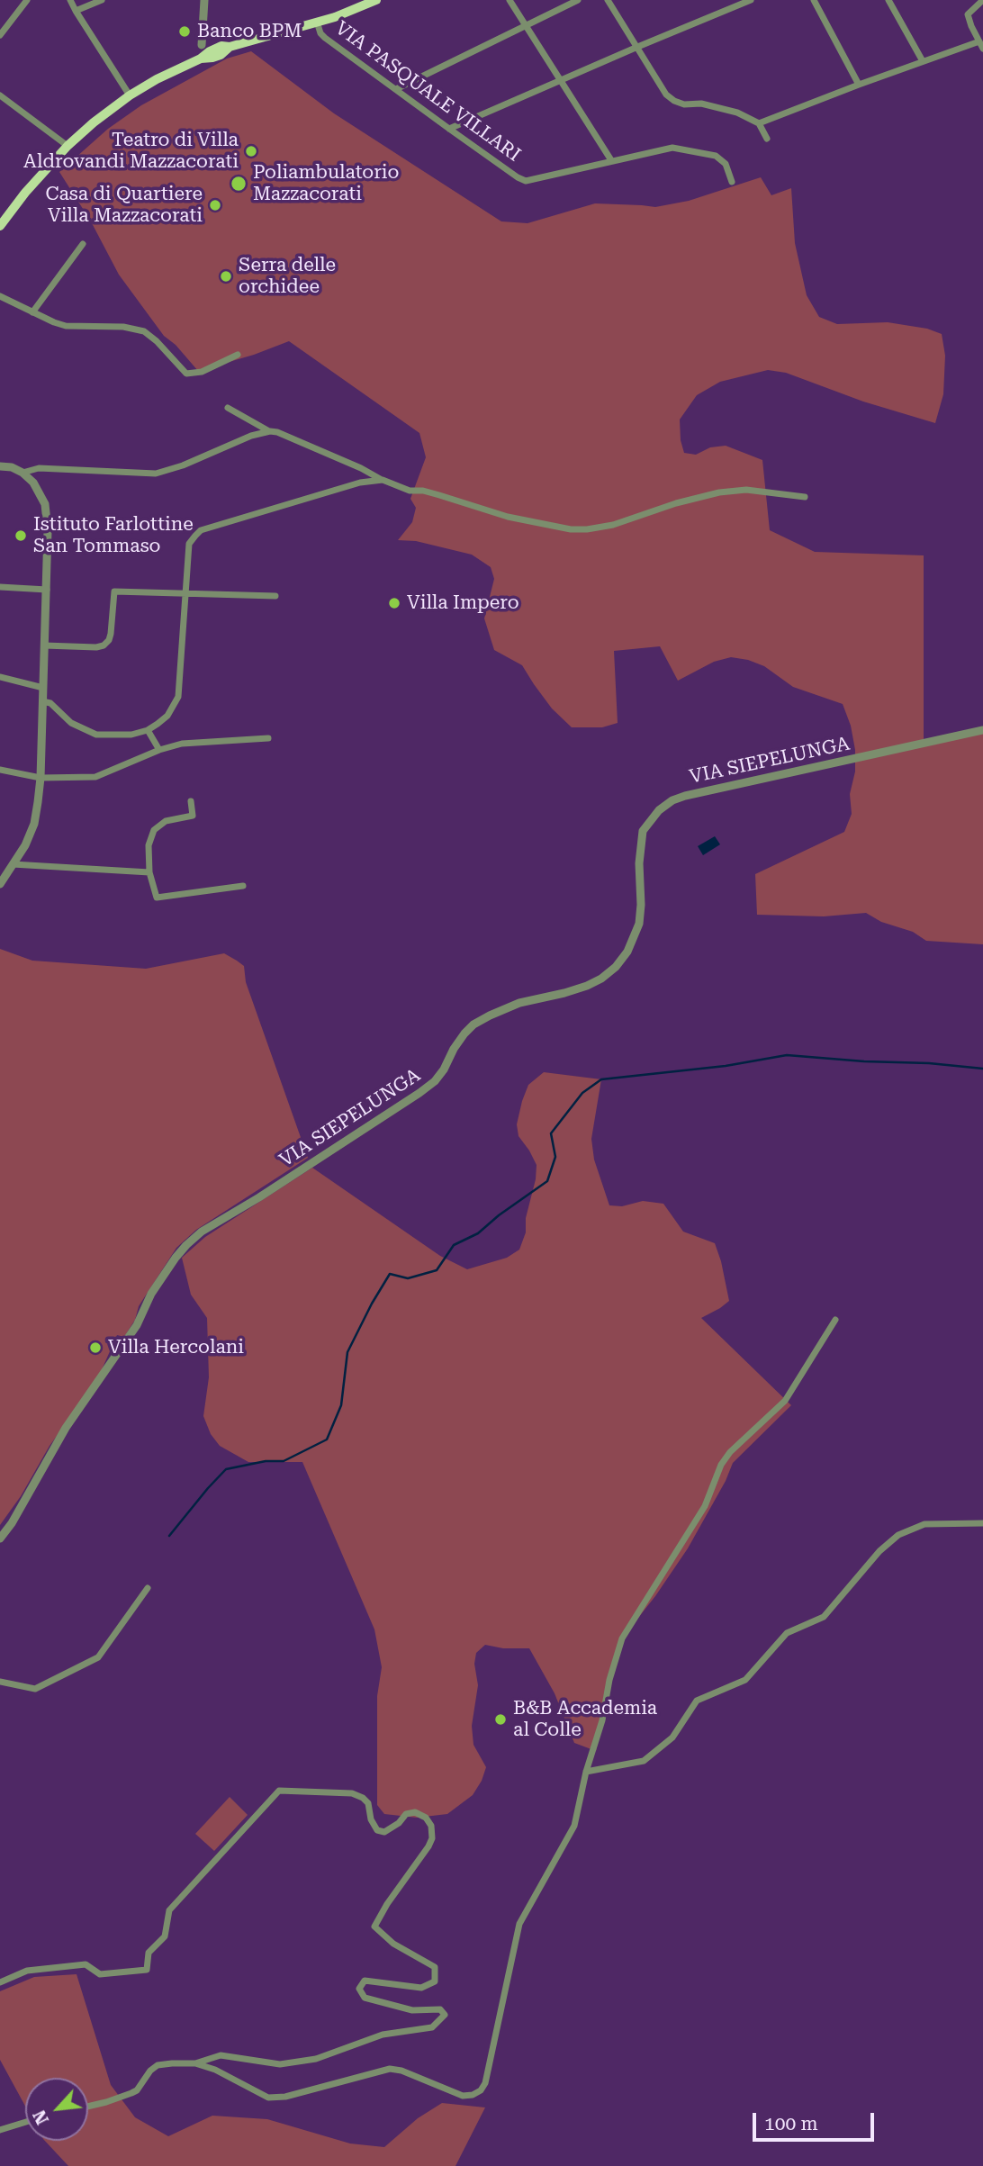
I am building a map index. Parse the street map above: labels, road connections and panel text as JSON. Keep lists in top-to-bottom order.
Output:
{
  "streets": {
    "street": ["VIA PASQUALE VILLARI", "VIA SIEPELUNGA"]
  },
  "places": [
    "Banco BPM",
    "Teatro di Villa Aldrovandi Mazzacorati",
    "Poliambulatorio Mazzacorati",
    "Casa di Quartiere Villa Mazzacorati",
    "Serra delle orchidee",
    "Istituto Farlottine San Tommaso",
    "Villa Impero",
    "Villa Hercolani",
    "B&B Accademia al Colle"
  ],
  "scale_bar": "100 m",
  "north": "bottom left"
}
